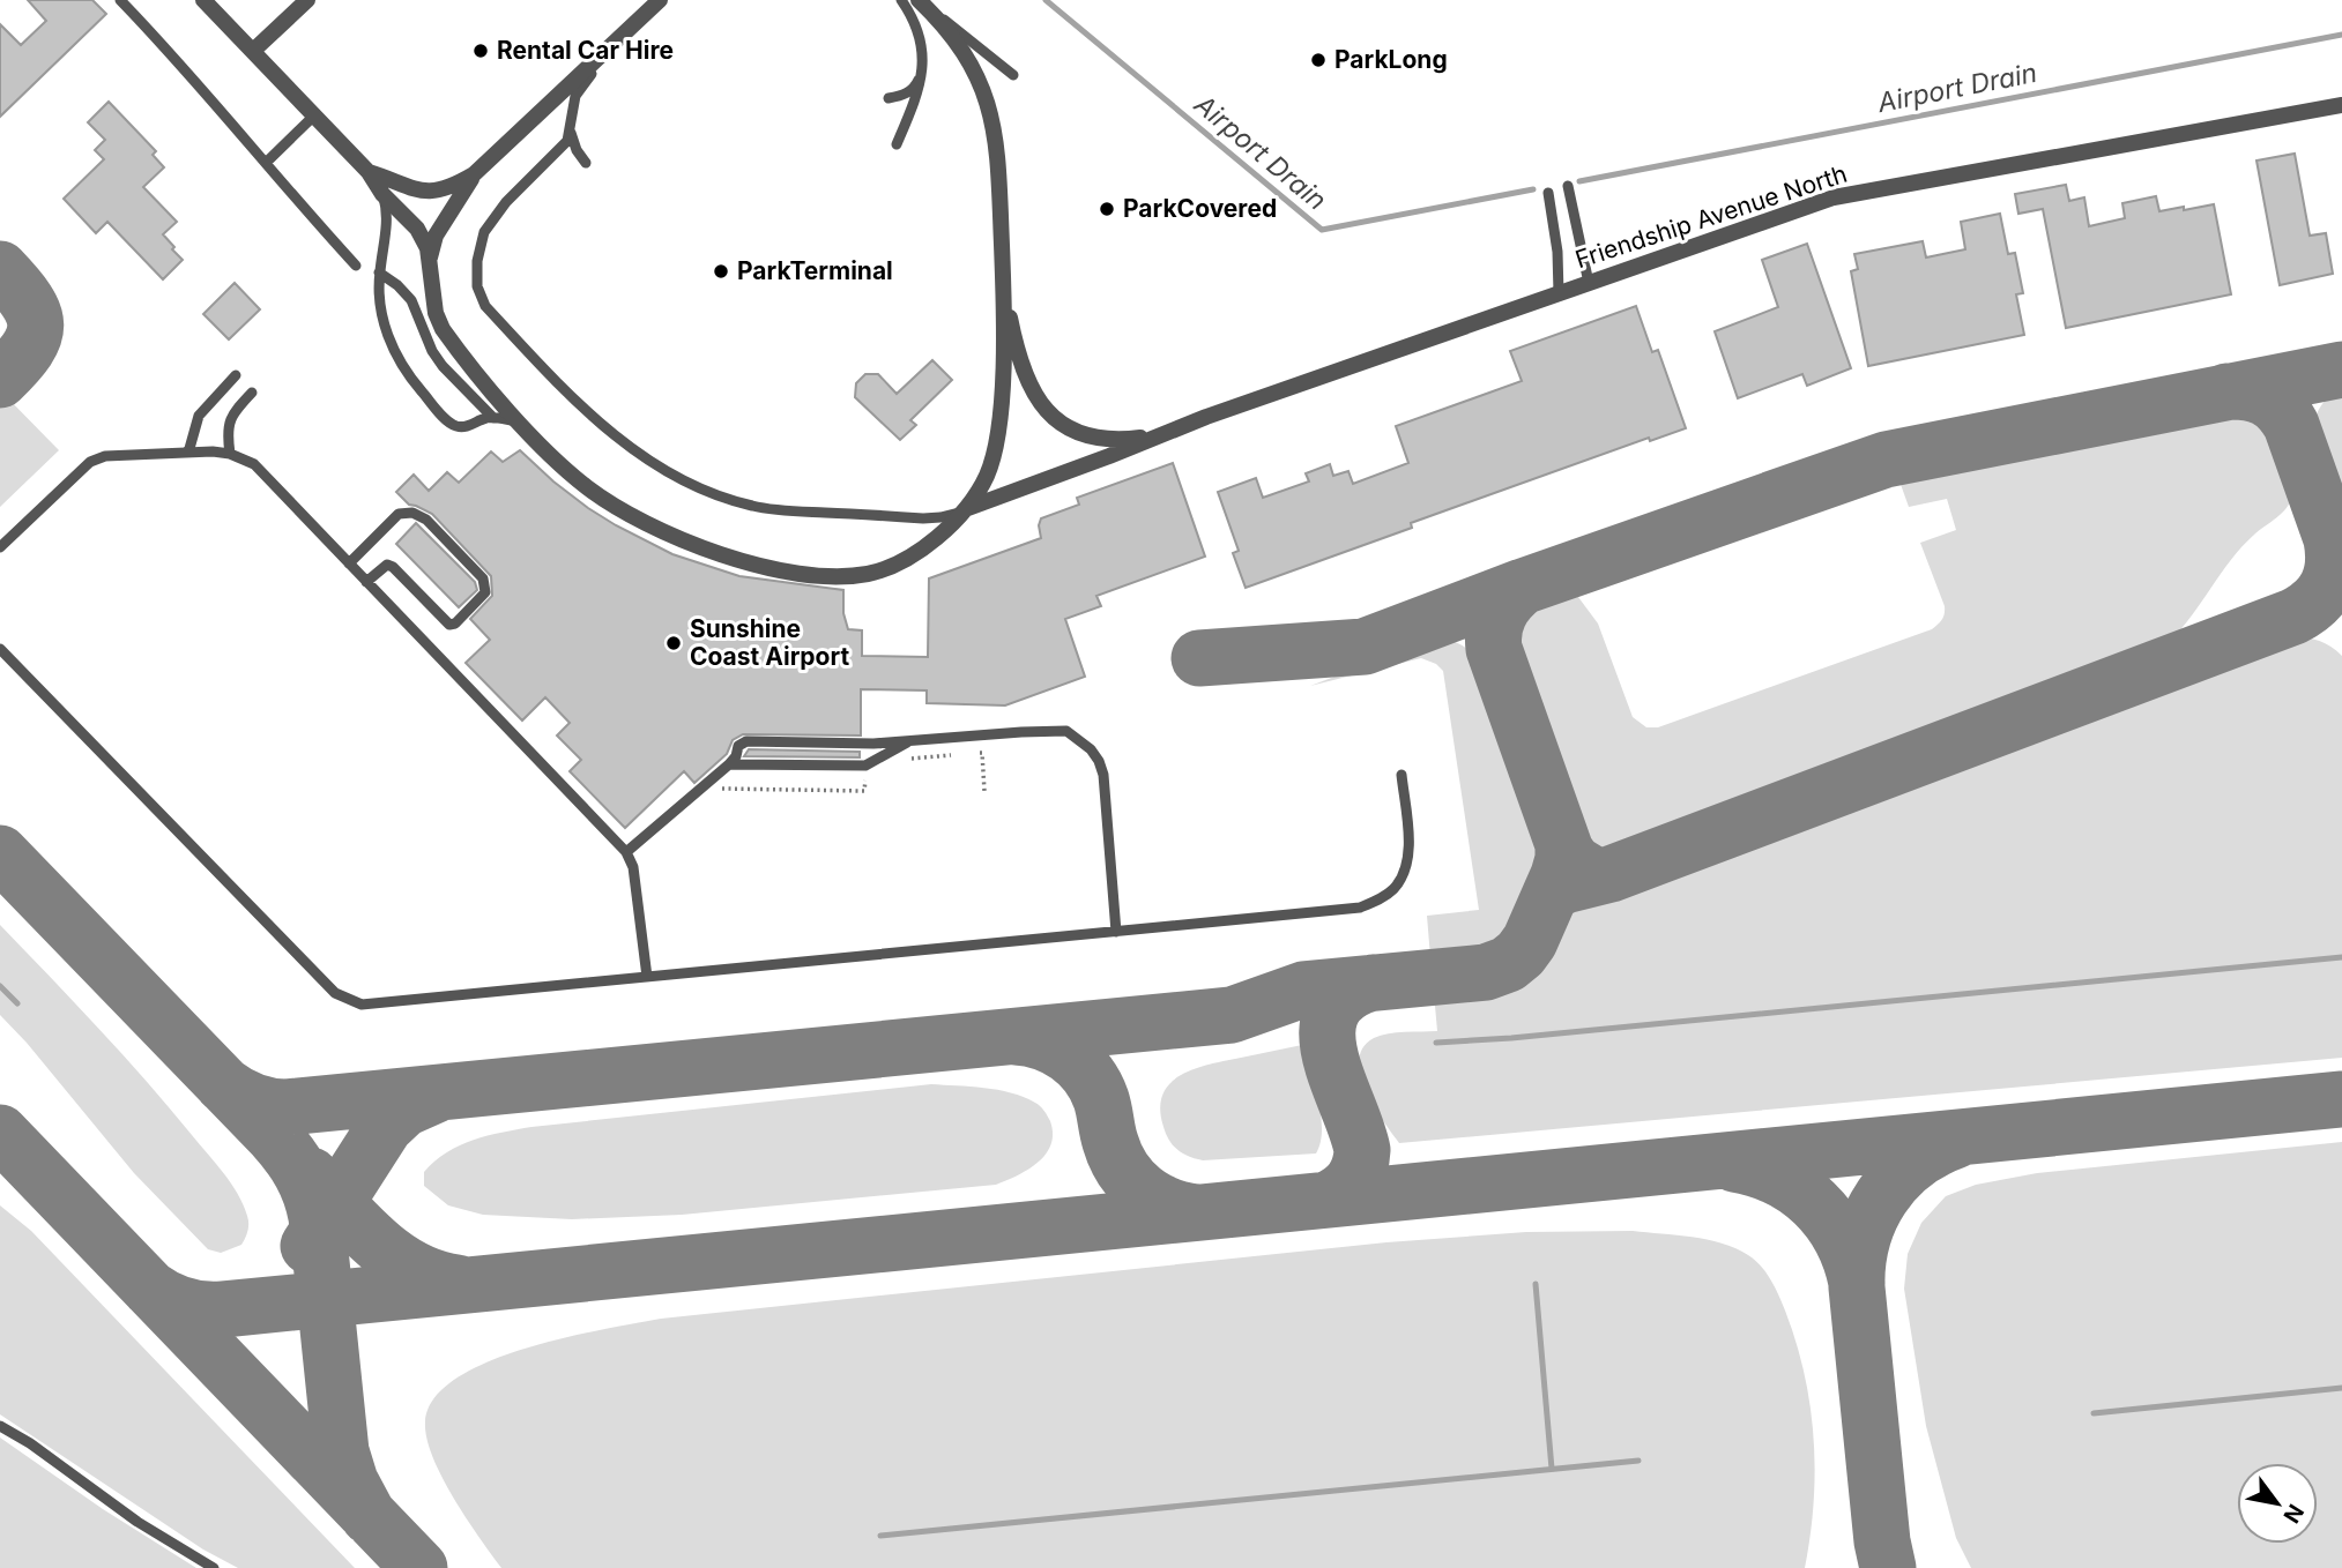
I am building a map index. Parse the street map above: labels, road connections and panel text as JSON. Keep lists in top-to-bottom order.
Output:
{
  "streets": {
    "street": ["Friendship Avenue North"]
  },
  "water": ["Airport Drain"],
  "places": [
    "Rental Car Hire",
    "ParkLong",
    "ParkCovered",
    "ParkTerminal",
    "Sunshine Coast Airport"
  ],
  "north": "bottom right"
}
